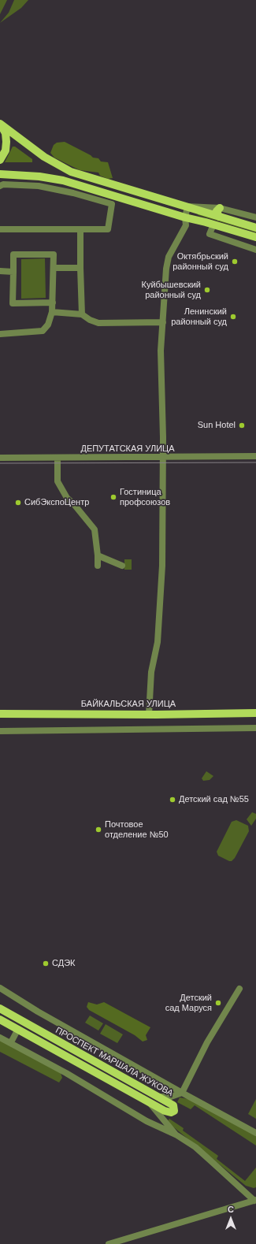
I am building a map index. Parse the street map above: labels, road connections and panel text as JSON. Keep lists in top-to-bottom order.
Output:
{
  "streets": {
    "main road": ["БАЙКАЛЬСКАЯ УЛИЦА", "ПРОСПЕКТ МАРШАЛА ЖУКОВА"],
    "street": ["ДЕПУТАТСКАЯ УЛИЦА"]
  },
  "places": [
    "Октябрьский районный суд",
    "Куйбышевский районный суд",
    "Ленинский районный суд",
    "Sun Hotel",
    "Гостиница профсоюзов",
    "СибЭкспоЦентр",
    "Детский сад №55",
    "Почтовое отделение №50",
    "СДЭК",
    "Детский сад Маруся"
  ],
  "north": "top"
}
